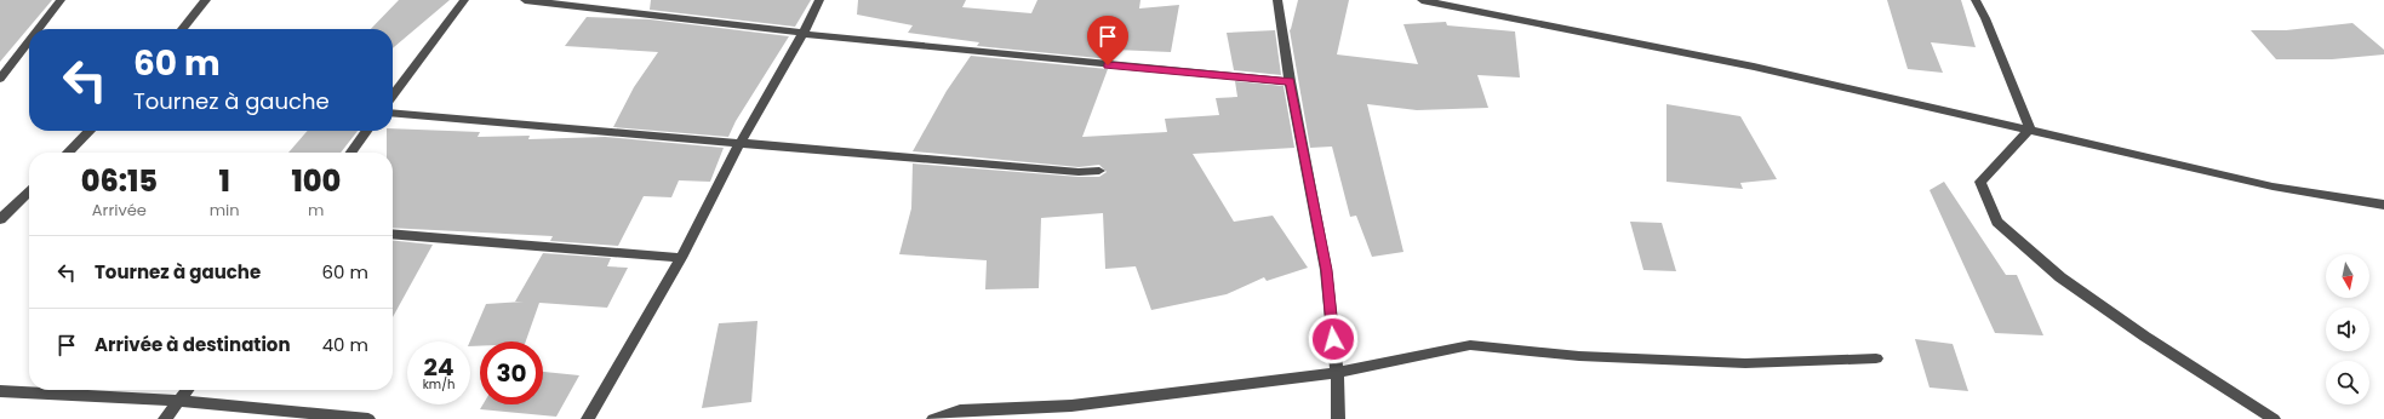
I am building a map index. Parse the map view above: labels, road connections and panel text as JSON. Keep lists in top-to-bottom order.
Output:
{
  "north": "bottom",
  "page": {
    "turn": ["60 m", "Tournez à gauche"],
    "eta": [
      "06:15",
      "Arrivée",
      "1",
      "min",
      "100",
      "m"
    ],
    "list": [
      {
        "name": "Tournez à gauche",
        "value": "60 m"
      },
      {
        "name": "Arrivée à destination",
        "value": "40 m"
      }
    ],
    "speed": "24 km/h",
    "limit": "30"
  }
}
